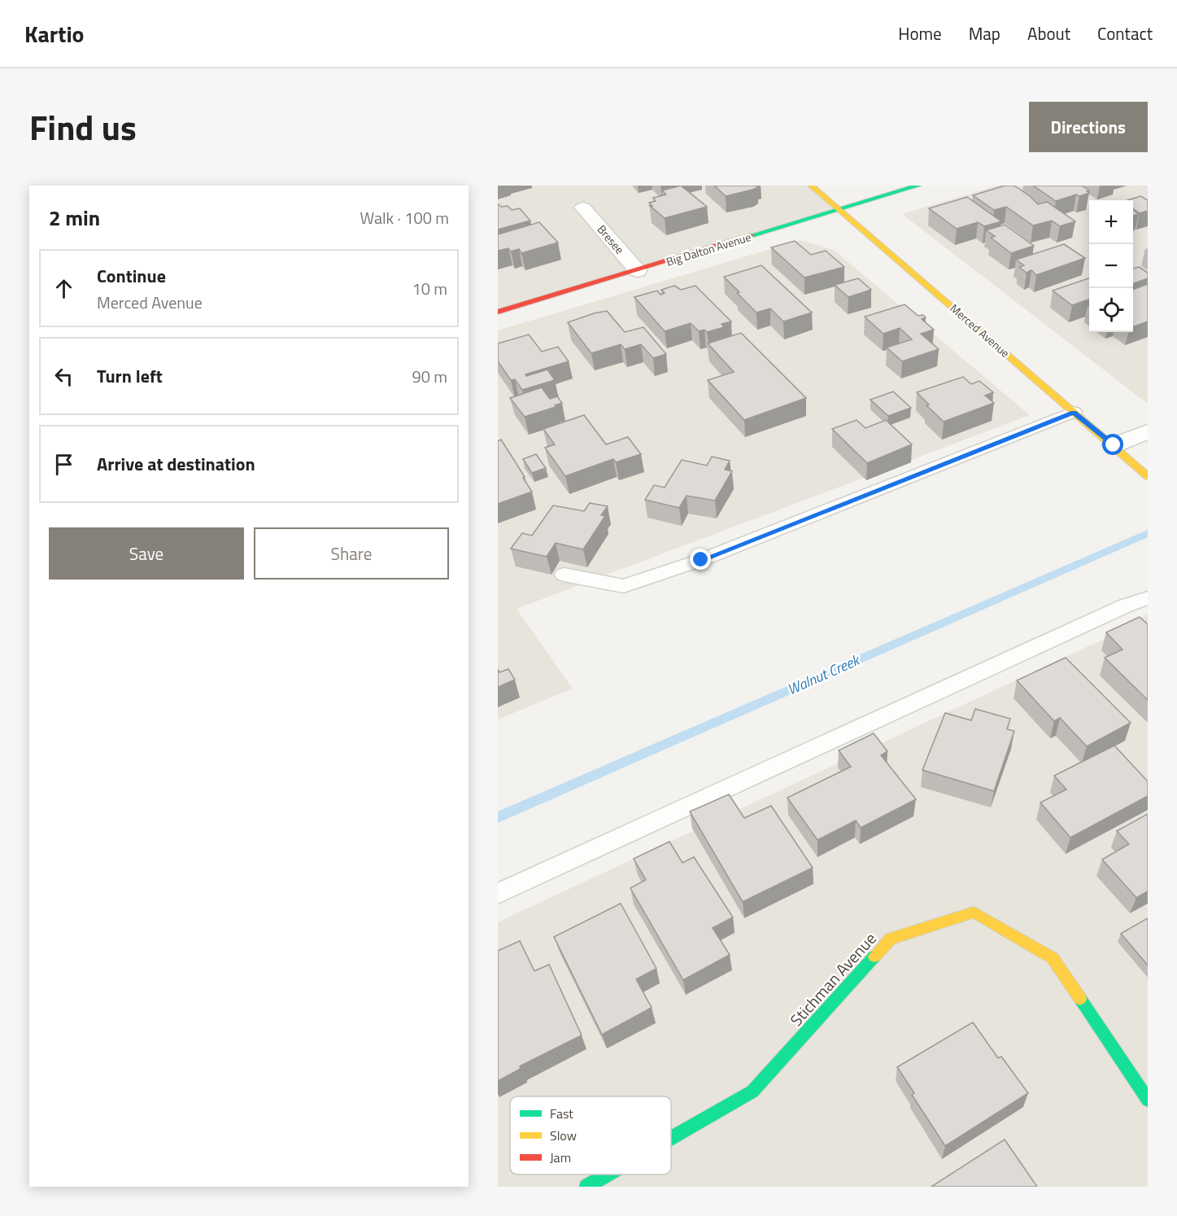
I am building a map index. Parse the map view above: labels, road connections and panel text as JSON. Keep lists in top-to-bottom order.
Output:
{
  "streets": {
    "street": [
      "Bresee",
      "Big Dalton Avenue",
      "Merced Avenue",
      "Stichman Avenue"
    ]
  },
  "crossings": [
    ["Bresee", "Big Dalton Avenue"],
    ["Big Dalton Avenue", "Merced Avenue"]
  ],
  "water": ["Walnut Creek"],
  "legend": ["Fast", "Slow", "Jam"],
  "page": {
    "header": "Kartio",
    "nav": [
      "Home",
      "Map",
      "About",
      "Contact"
    ],
    "title": "Find us",
    "buttons": [
      "Directions",
      ["Save", "Share"]
    ],
    "heading": ["2 min", "Walk · 100 m"],
    "map_buttons": ["+", "−"],
    "list": [
      ["Continue", "Merced Avenue", "10 m"],
      ["Turn left", "90 m"],
      "Arrive at destination"
    ]
  }
}
